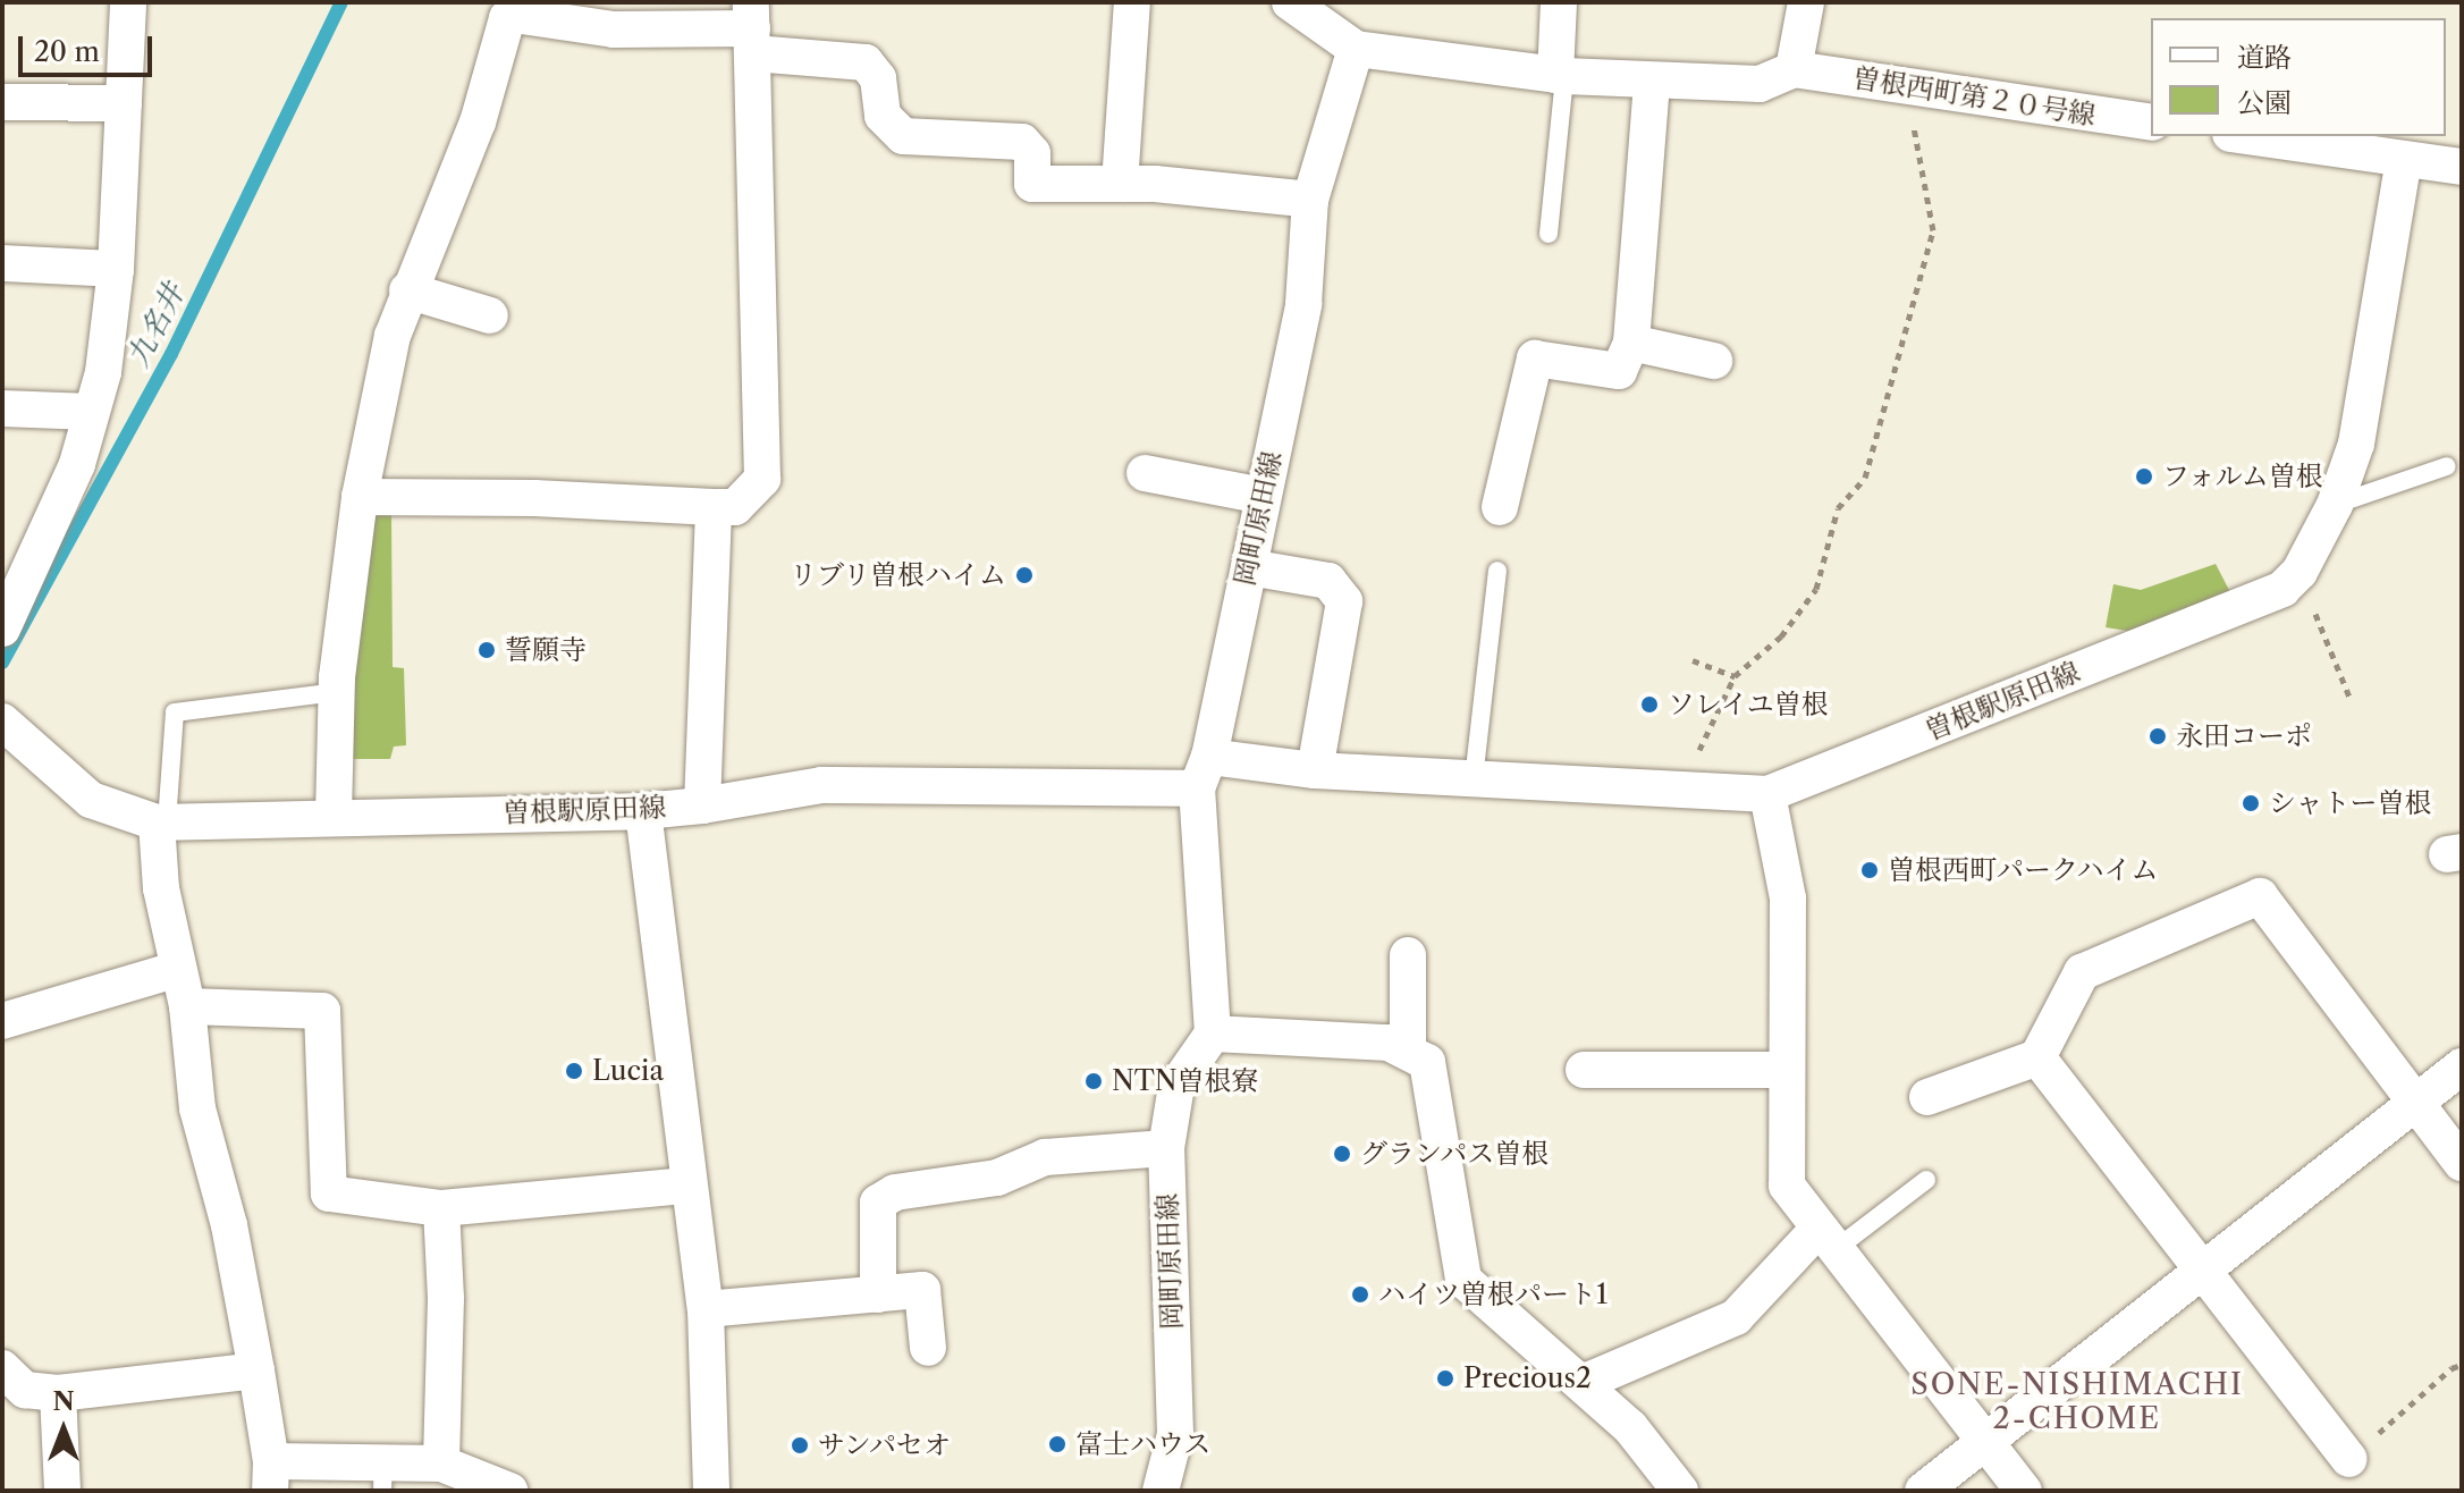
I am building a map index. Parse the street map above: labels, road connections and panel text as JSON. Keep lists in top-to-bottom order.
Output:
{
  "streets": {
    "street": ["曽根西町第２０号線", "岡町原田線", "曽根駅原田線"]
  },
  "crossings": [
    ["岡町原田線", "曽根駅原田線"]
  ],
  "districts": ["SONE-NISHIMACHI 2-CHOME"],
  "water": ["九名井"],
  "places": [
    "フォルム曽根",
    "リブリ曽根ハイム",
    "誓願寺",
    "ソレイユ曽根",
    "永田コーポ",
    "シャトー曽根",
    "曽根西町パークハイム",
    "Lucia",
    "NTN曽根寮",
    "グランパス曽根",
    "ハイツ曽根パート1",
    "Precious2",
    "富士ハウス",
    "サンパセオ"
  ],
  "legend": ["道路", "公園"],
  "scale_bar": "20 m",
  "north": "top"
}
